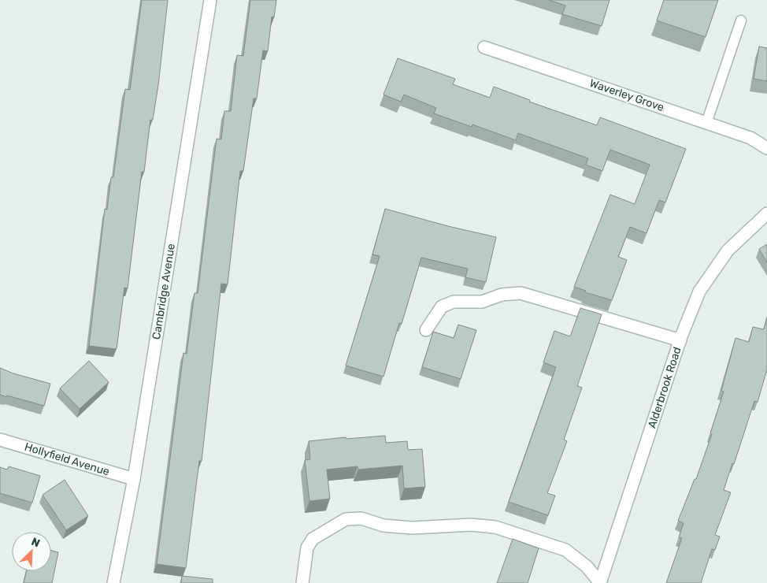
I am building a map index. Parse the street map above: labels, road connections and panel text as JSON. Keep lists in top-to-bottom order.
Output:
{
  "streets": {
    "street": [
      "Waverley Grove",
      "Cambridge Avenue",
      "Alderbrook Road",
      "Hollyfield Avenue"
    ]
  },
  "crossings": [
    ["Cambridge Avenue", "Hollyfield Avenue"]
  ],
  "north": "top right"
}
